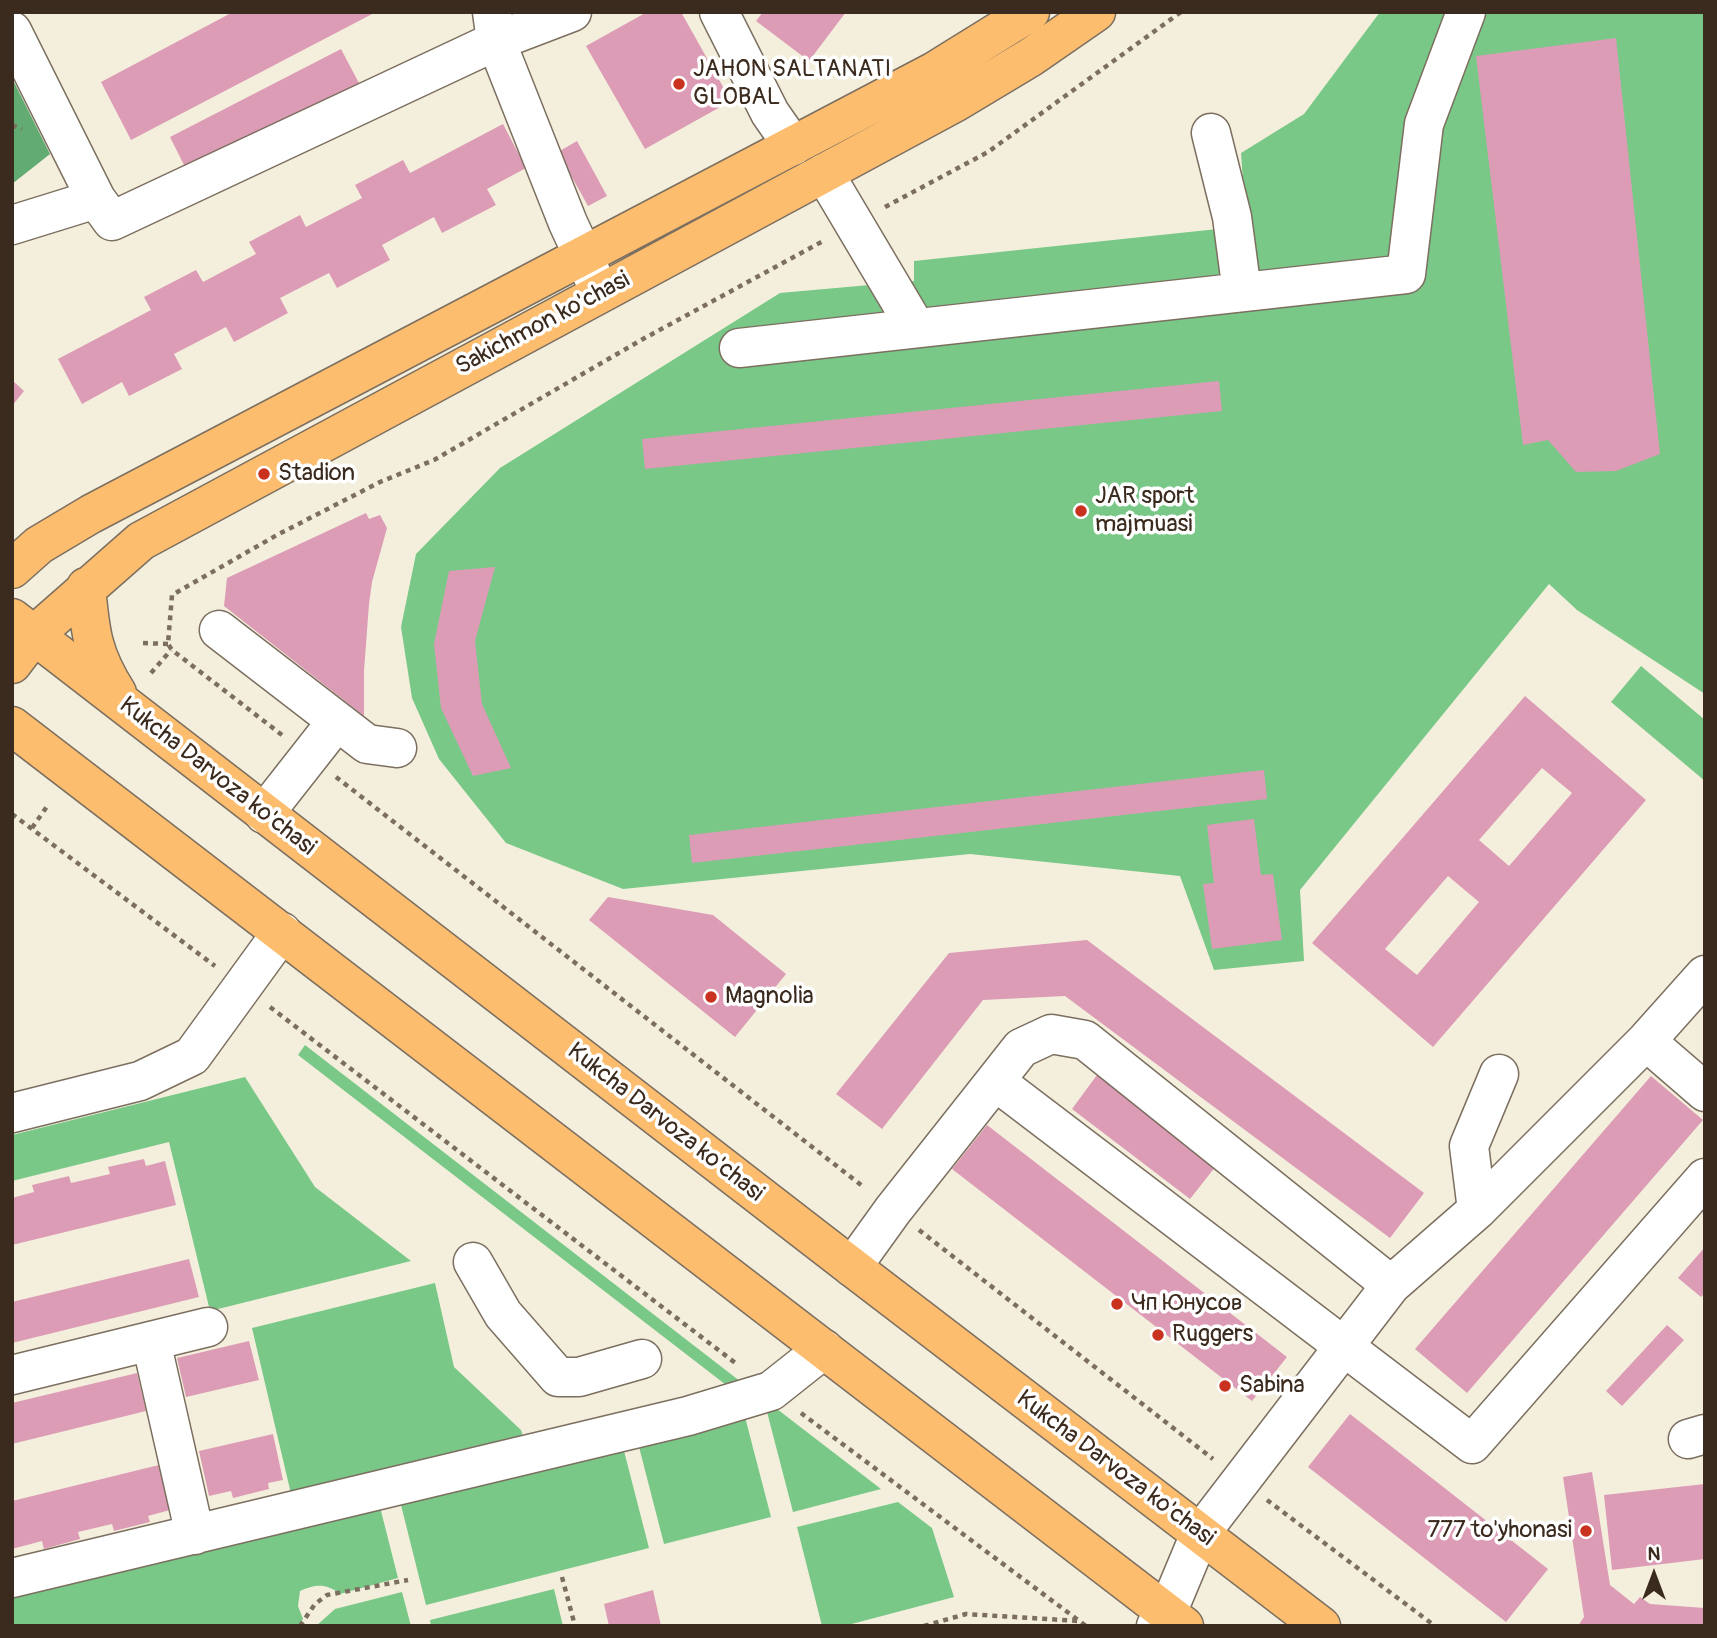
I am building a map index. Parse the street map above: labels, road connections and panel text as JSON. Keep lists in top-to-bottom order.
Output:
{
  "streets": {
    "main road": ["Sakichmon ko'chasi", "Kukcha Darvoza ko'chasi"]
  },
  "crossings": [
    ["Sakichmon ko'chasi", "Kukcha Darvoza ko'chasi"]
  ],
  "places": [
    "JAHON SALTANATI GLOBAL",
    "Stadion",
    "JAR sport majmuasi",
    "Magnolia",
    "Чп Юнусов",
    "Ruggers",
    "Sabina",
    "777 to'yhonasi"
  ],
  "north": "top"
}
